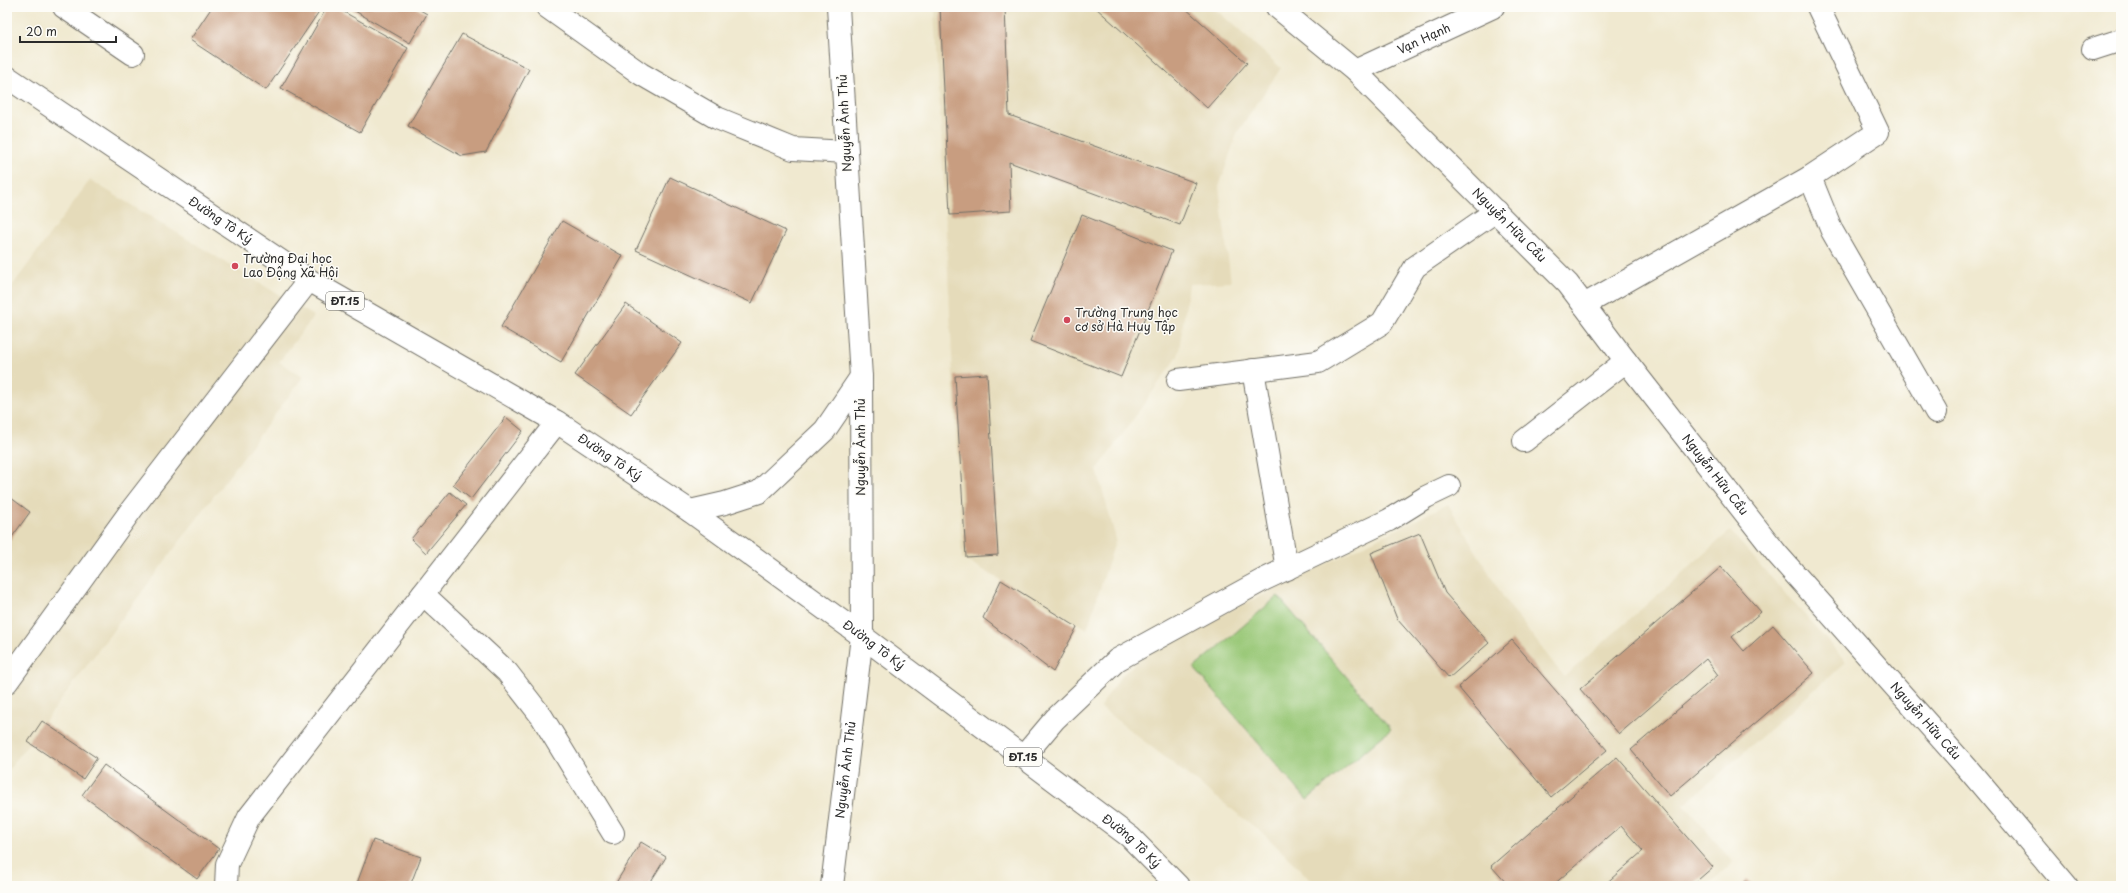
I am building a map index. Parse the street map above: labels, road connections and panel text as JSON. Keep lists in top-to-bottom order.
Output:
{
  "streets": {
    "street": [
      "Vạn Hạnh",
      "Nguyễn Ảnh Thủ",
      "Đường Tô Ký",
      "Nguyễn Hữu Cầu",
      "ĐT.15"
    ]
  },
  "crossings": [
    ["Vạn Hạnh", "Nguyễn Hữu Cầu"],
    ["Nguyễn Ảnh Thủ", "Đường Tô Ký"]
  ],
  "places": ["Trường Đại học Lao Động Xã Hội", "Trường Trung học cơ sở Hà Huy Tập"],
  "scale_bar": "20 m"
}
